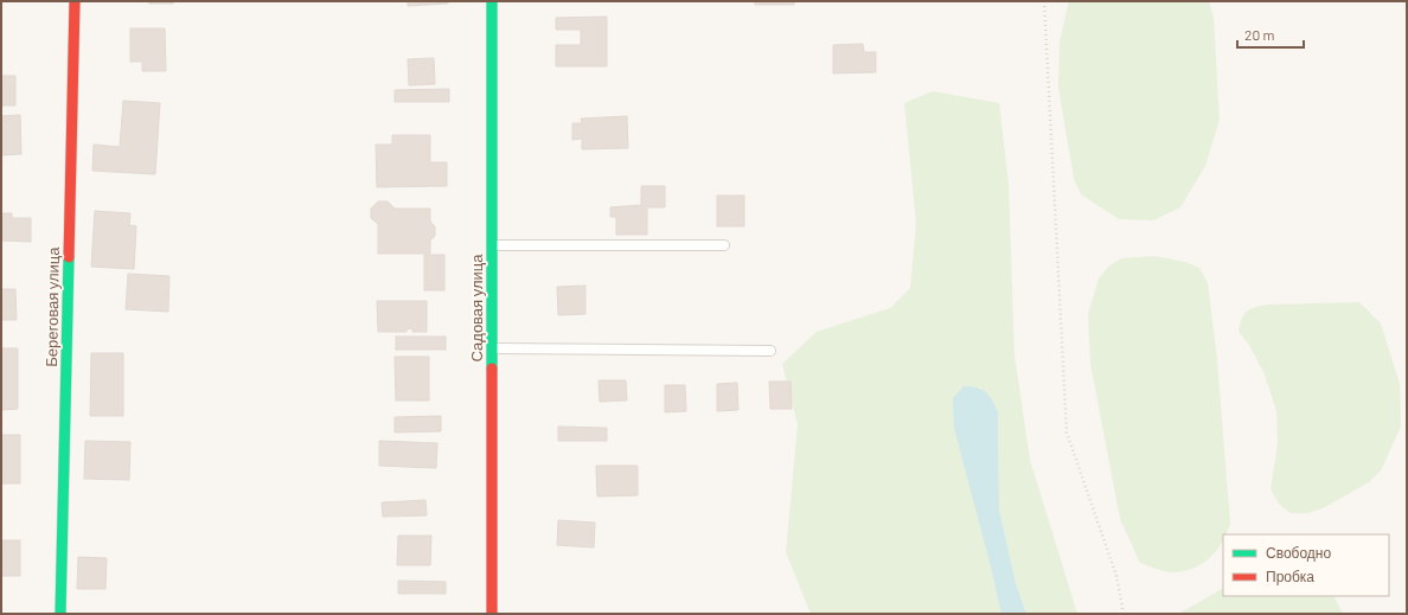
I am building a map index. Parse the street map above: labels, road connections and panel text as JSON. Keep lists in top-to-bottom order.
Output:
{
  "streets": {
    "street": ["Береговая улица", "Садовая улица"]
  },
  "legend": ["Свободно", "Пробка"],
  "scale_bar": "20 m"
}
